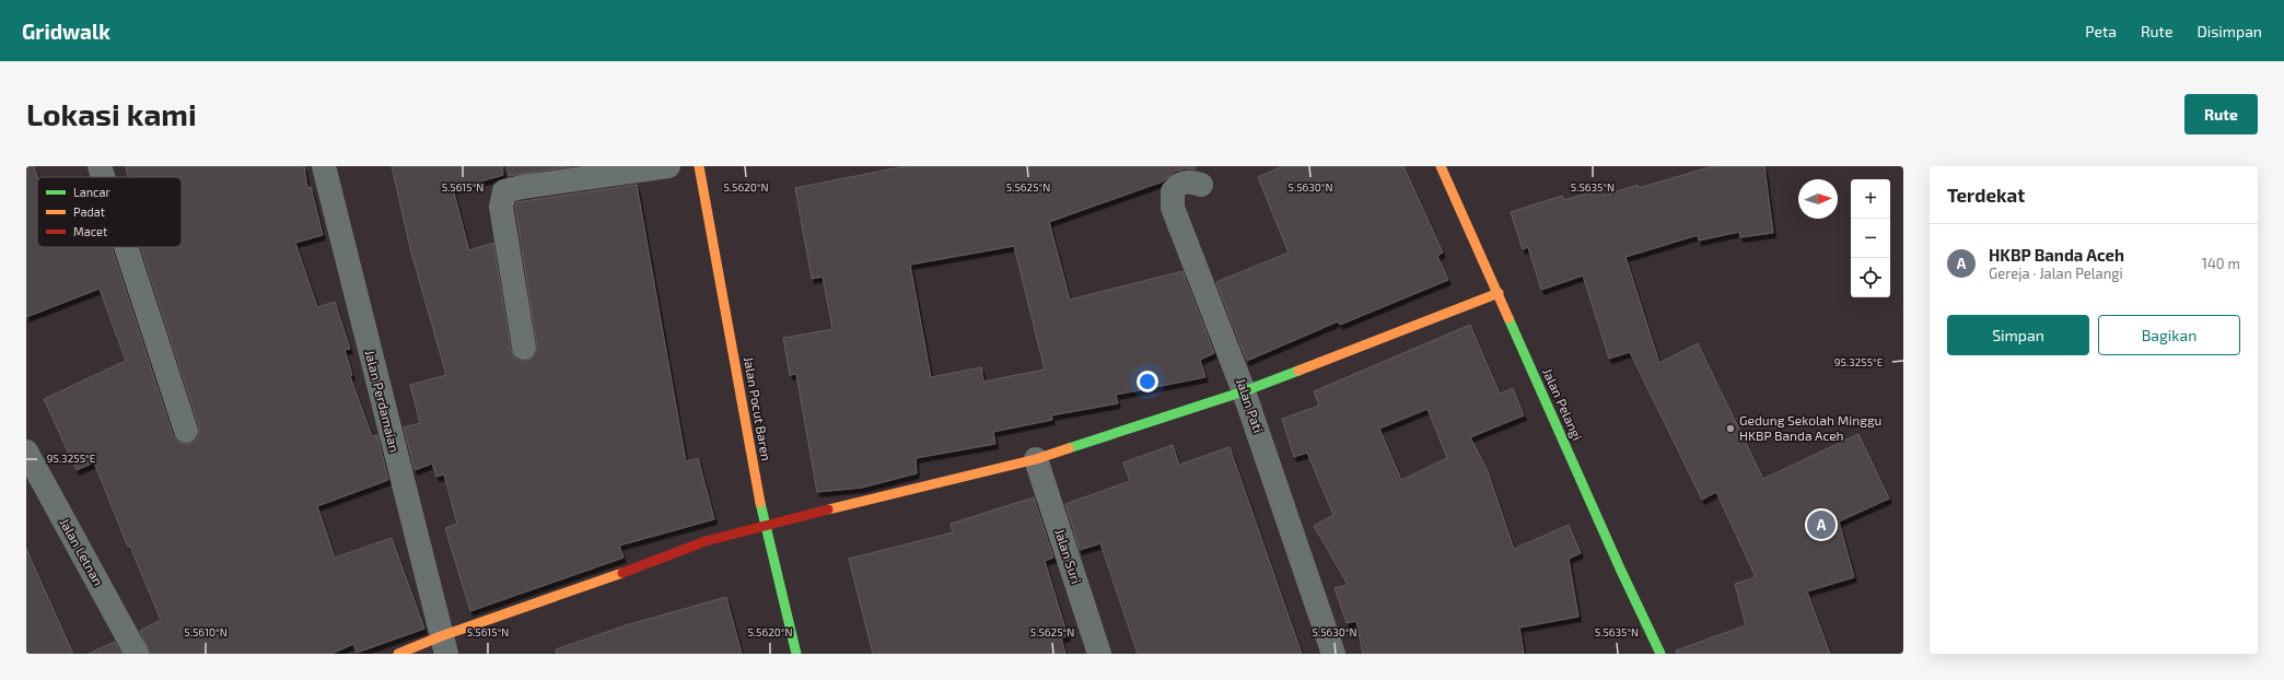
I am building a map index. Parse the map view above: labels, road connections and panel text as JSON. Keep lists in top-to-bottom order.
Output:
{
  "streets": {
    "street": [
      "Jalan Perdamaian",
      "Jalan Pelangi",
      "Jalan Pati",
      "Jalan Pocut Baren",
      "Jalan Letnan",
      "Jalan Suri"
    ]
  },
  "places": ["Gedung Sekolah Minggu HKBP Banda Aceh"],
  "legend": ["Lancar", "Padat", "Macet"],
  "north": "right",
  "page": {
    "header": "Gridwalk",
    "nav": ["Peta", "Rute", "Disimpan"],
    "buttons": [
      "Rute",
      ["Simpan", "Bagikan"]
    ],
    "title": "Lokasi kami",
    "heading": "Terdekat",
    "map_buttons": ["+", "−"],
    "list": [
      {
        "mark": "A",
        "name": "HKBP Banda Aceh",
        "note": "Gereja · Jalan Pelangi",
        "value": "140 m"
      }
    ],
    "pins": "A"
  },
  "coordinates": [
    "5.5615°N",
    "5.5620°N",
    "5.5625°N",
    "5.5630°N",
    "5.5635°N",
    "95.3255°E",
    "5.5610°N"
  ]
}
